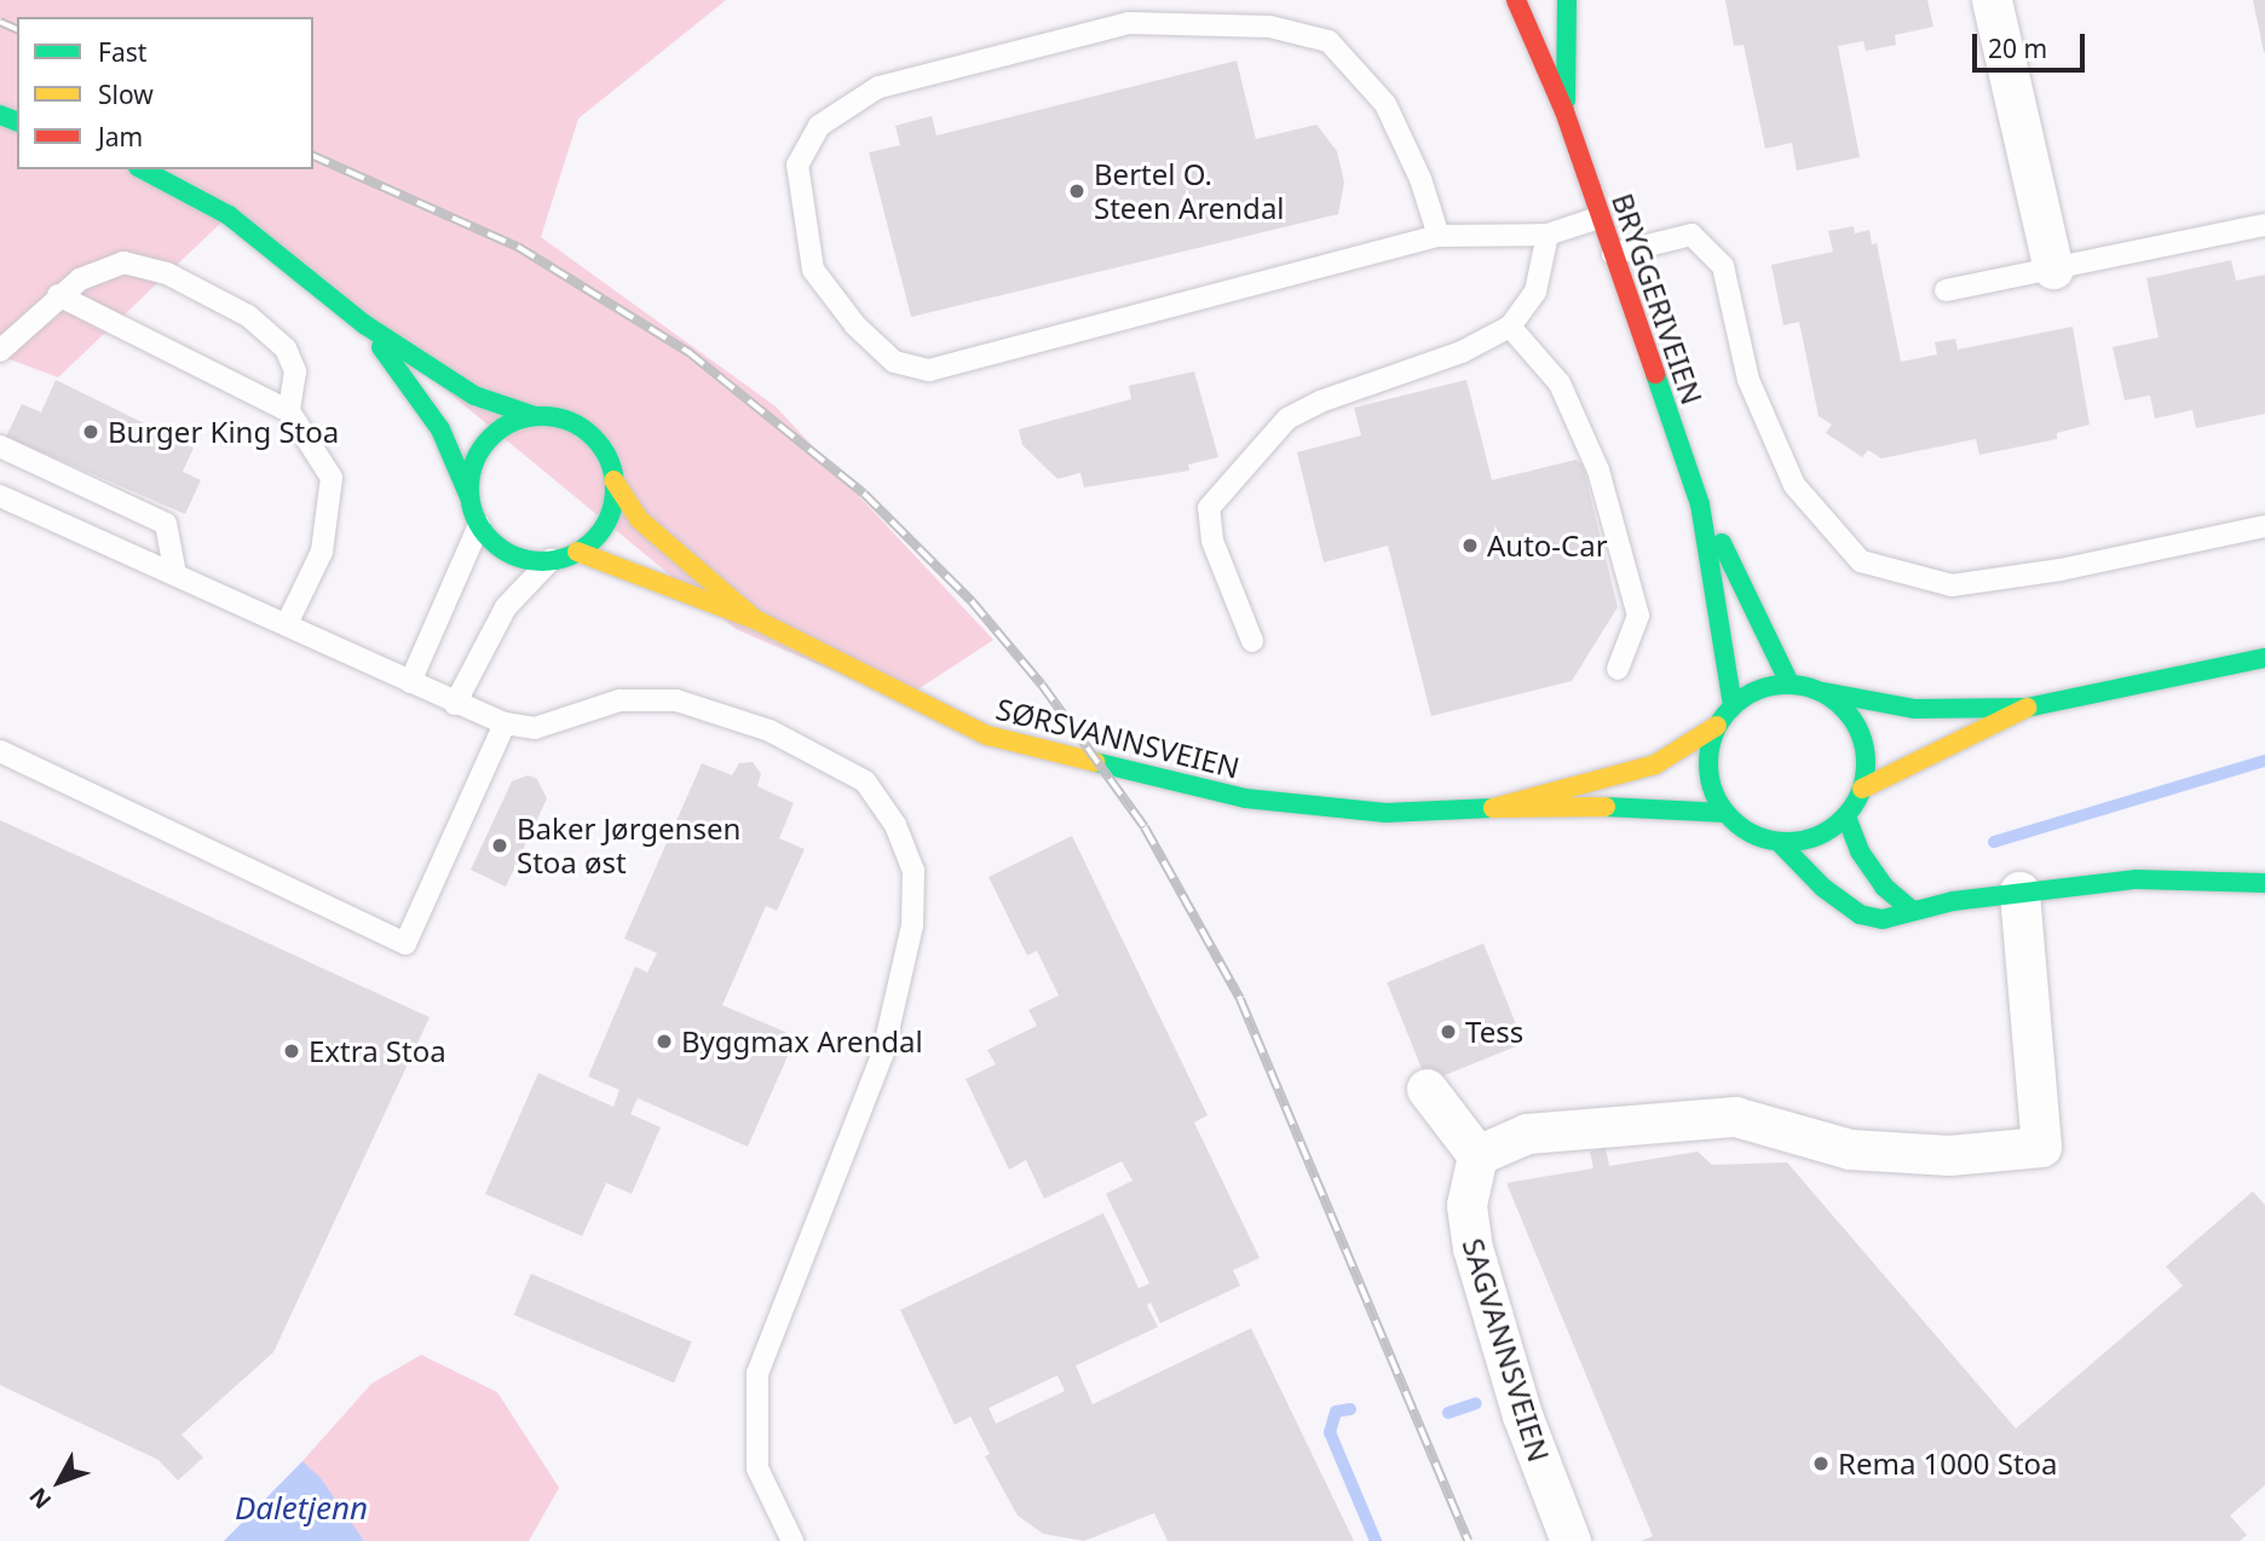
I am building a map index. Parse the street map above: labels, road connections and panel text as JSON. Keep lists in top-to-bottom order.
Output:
{
  "streets": {
    "main road": ["BRYGGERIVEIEN", "SØRSVANNSVEIEN"],
    "street": ["SAGVANNSVEIEN"]
  },
  "crossings": [
    ["BRYGGERIVEIEN", "SØRSVANNSVEIEN"]
  ],
  "water": ["Daletjenn"],
  "places": [
    "Bertel O. Steen Arendal",
    "Burger King Stoa",
    "Auto-Car",
    "Baker Jørgensen Stoa øst",
    "Tess",
    "Byggmax Arendal",
    "Extra Stoa",
    "Rema 1000 Stoa"
  ],
  "legend": ["Fast", "Slow", "Jam"],
  "scale_bar": "20 m",
  "north": "bottom left"
}
